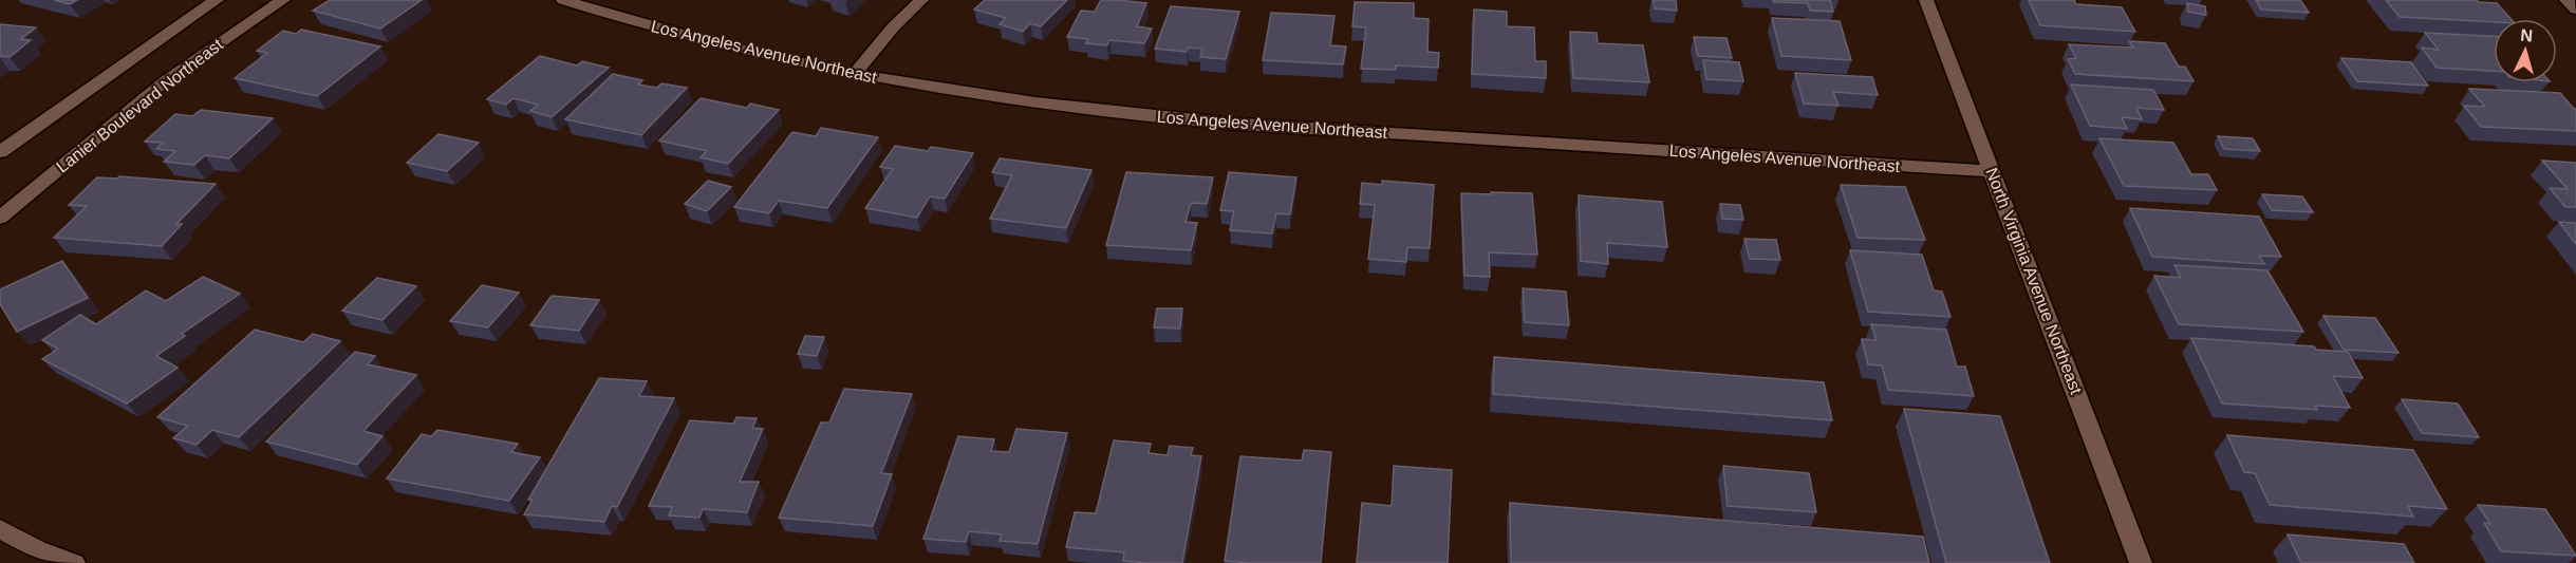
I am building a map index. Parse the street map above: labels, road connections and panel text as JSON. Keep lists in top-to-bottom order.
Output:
{
  "streets": {
    "street": ["Los Angeles Avenue Northeast", "Lanier Boulevard Northeast", "North Virginia Avenue Northeast"]
  },
  "crossings": [
    ["Los Angeles Avenue Northeast", "North Virginia Avenue Northeast"]
  ],
  "north": "top"
}
